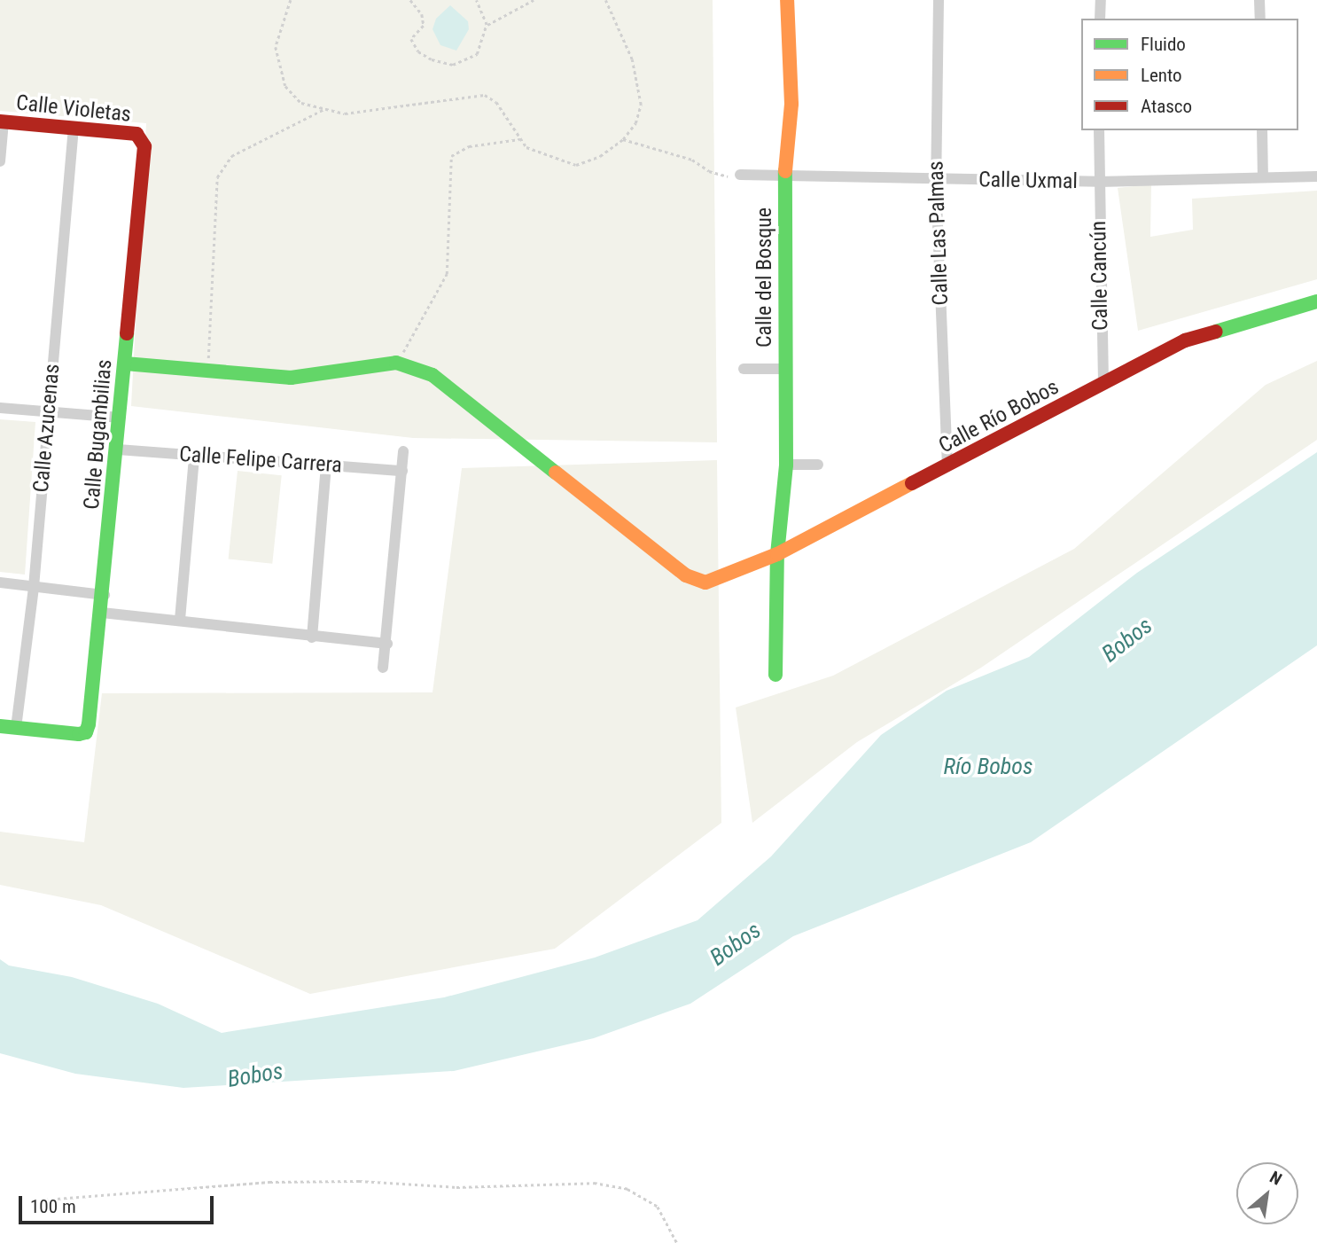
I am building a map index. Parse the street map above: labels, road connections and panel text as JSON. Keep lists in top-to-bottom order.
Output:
{
  "streets": {
    "street": [
      "Calle Violetas",
      "Calle Uxmal",
      "Calle Las Palmas",
      "Calle Cancún",
      "Calle del Bosque",
      "Calle Río Bobos",
      "Calle Azucenas",
      "Calle Bugambilias",
      "Calle Felipe Carrera"
    ]
  },
  "crossings": [
    ["Calle Violetas", "Calle Azucenas"],
    ["Calle Violetas", "Calle Bugambilias"],
    ["Calle Uxmal", "Calle Las Palmas"],
    ["Calle Uxmal", "Calle Cancún"],
    ["Calle Uxmal", "Calle del Bosque"],
    ["Calle Las Palmas", "Calle Río Bobos"],
    ["Calle Cancún", "Calle Río Bobos"],
    ["Calle del Bosque", "Calle Río Bobos"],
    ["Calle Azucenas", "Calle Bugambilias"],
    ["Calle Bugambilias", "Calle Felipe Carrera"]
  ],
  "water": ["Bobos", "Río Bobos"],
  "legend": ["Fluido", "Lento", "Atasco"],
  "scale_bar": "100 m",
  "north": "top right"
}
